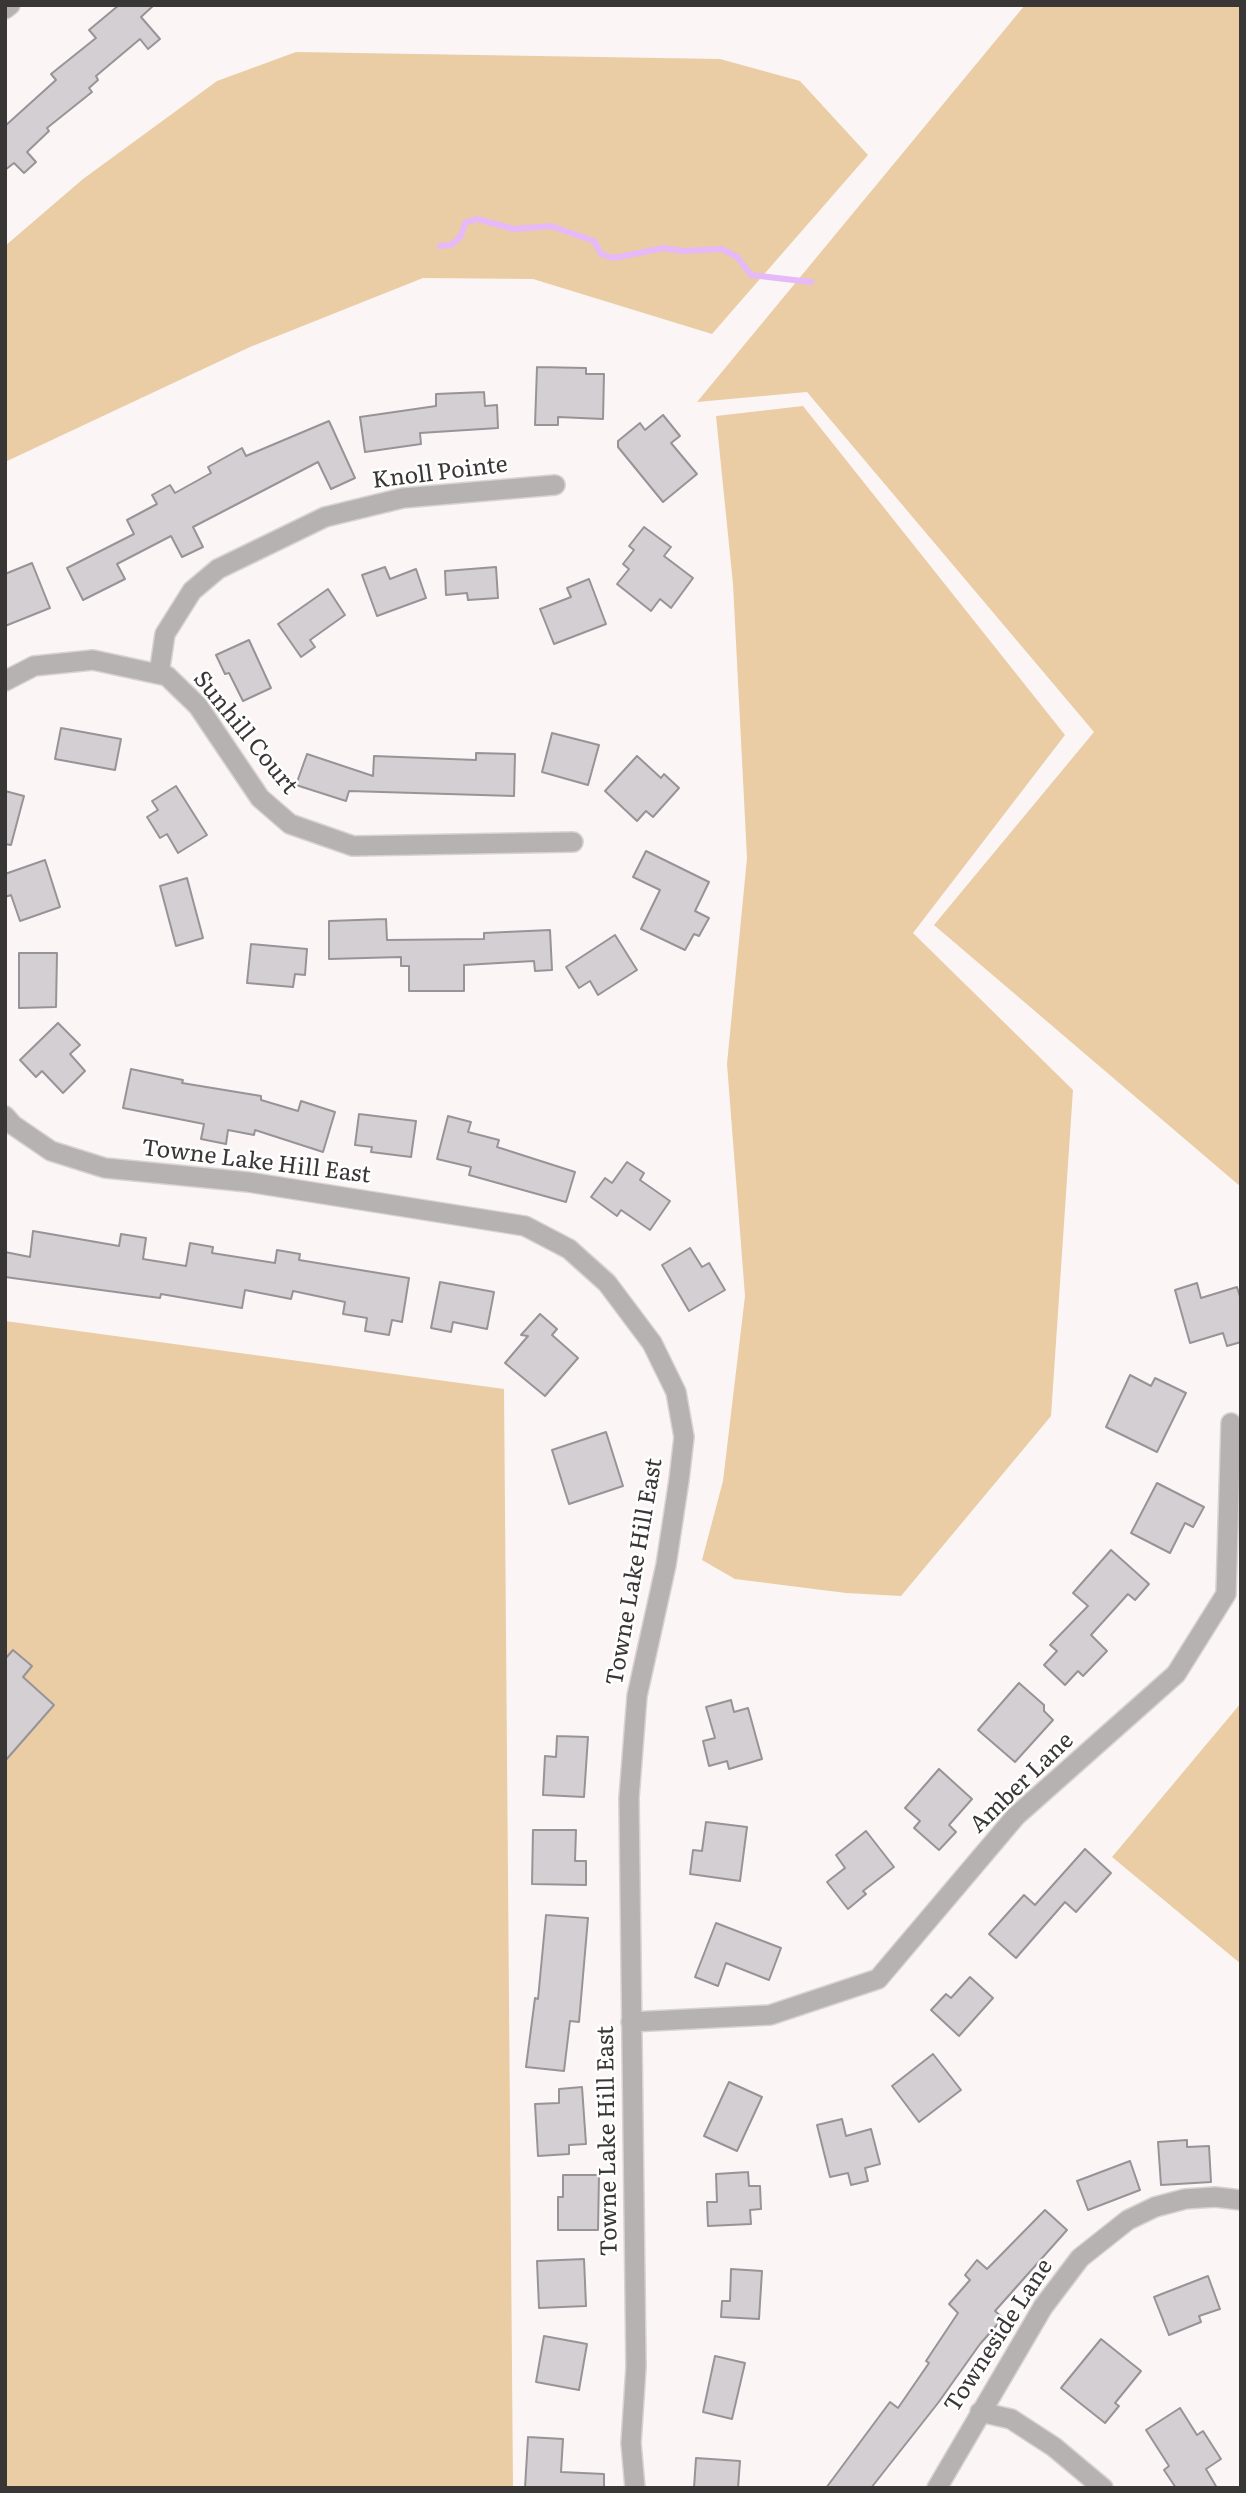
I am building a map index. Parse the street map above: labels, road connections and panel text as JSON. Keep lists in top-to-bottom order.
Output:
{
  "streets": {
    "street": [
      "Knoll Pointe",
      "Sunhill Court",
      "Towne Lake Hill East",
      "Amber Lane",
      "Towneside Lane"
    ]
  },
  "crossings": [
    ["Knoll Pointe", "Sunhill Court"],
    ["Towne Lake Hill East", "Amber Lane"]
  ]
}
